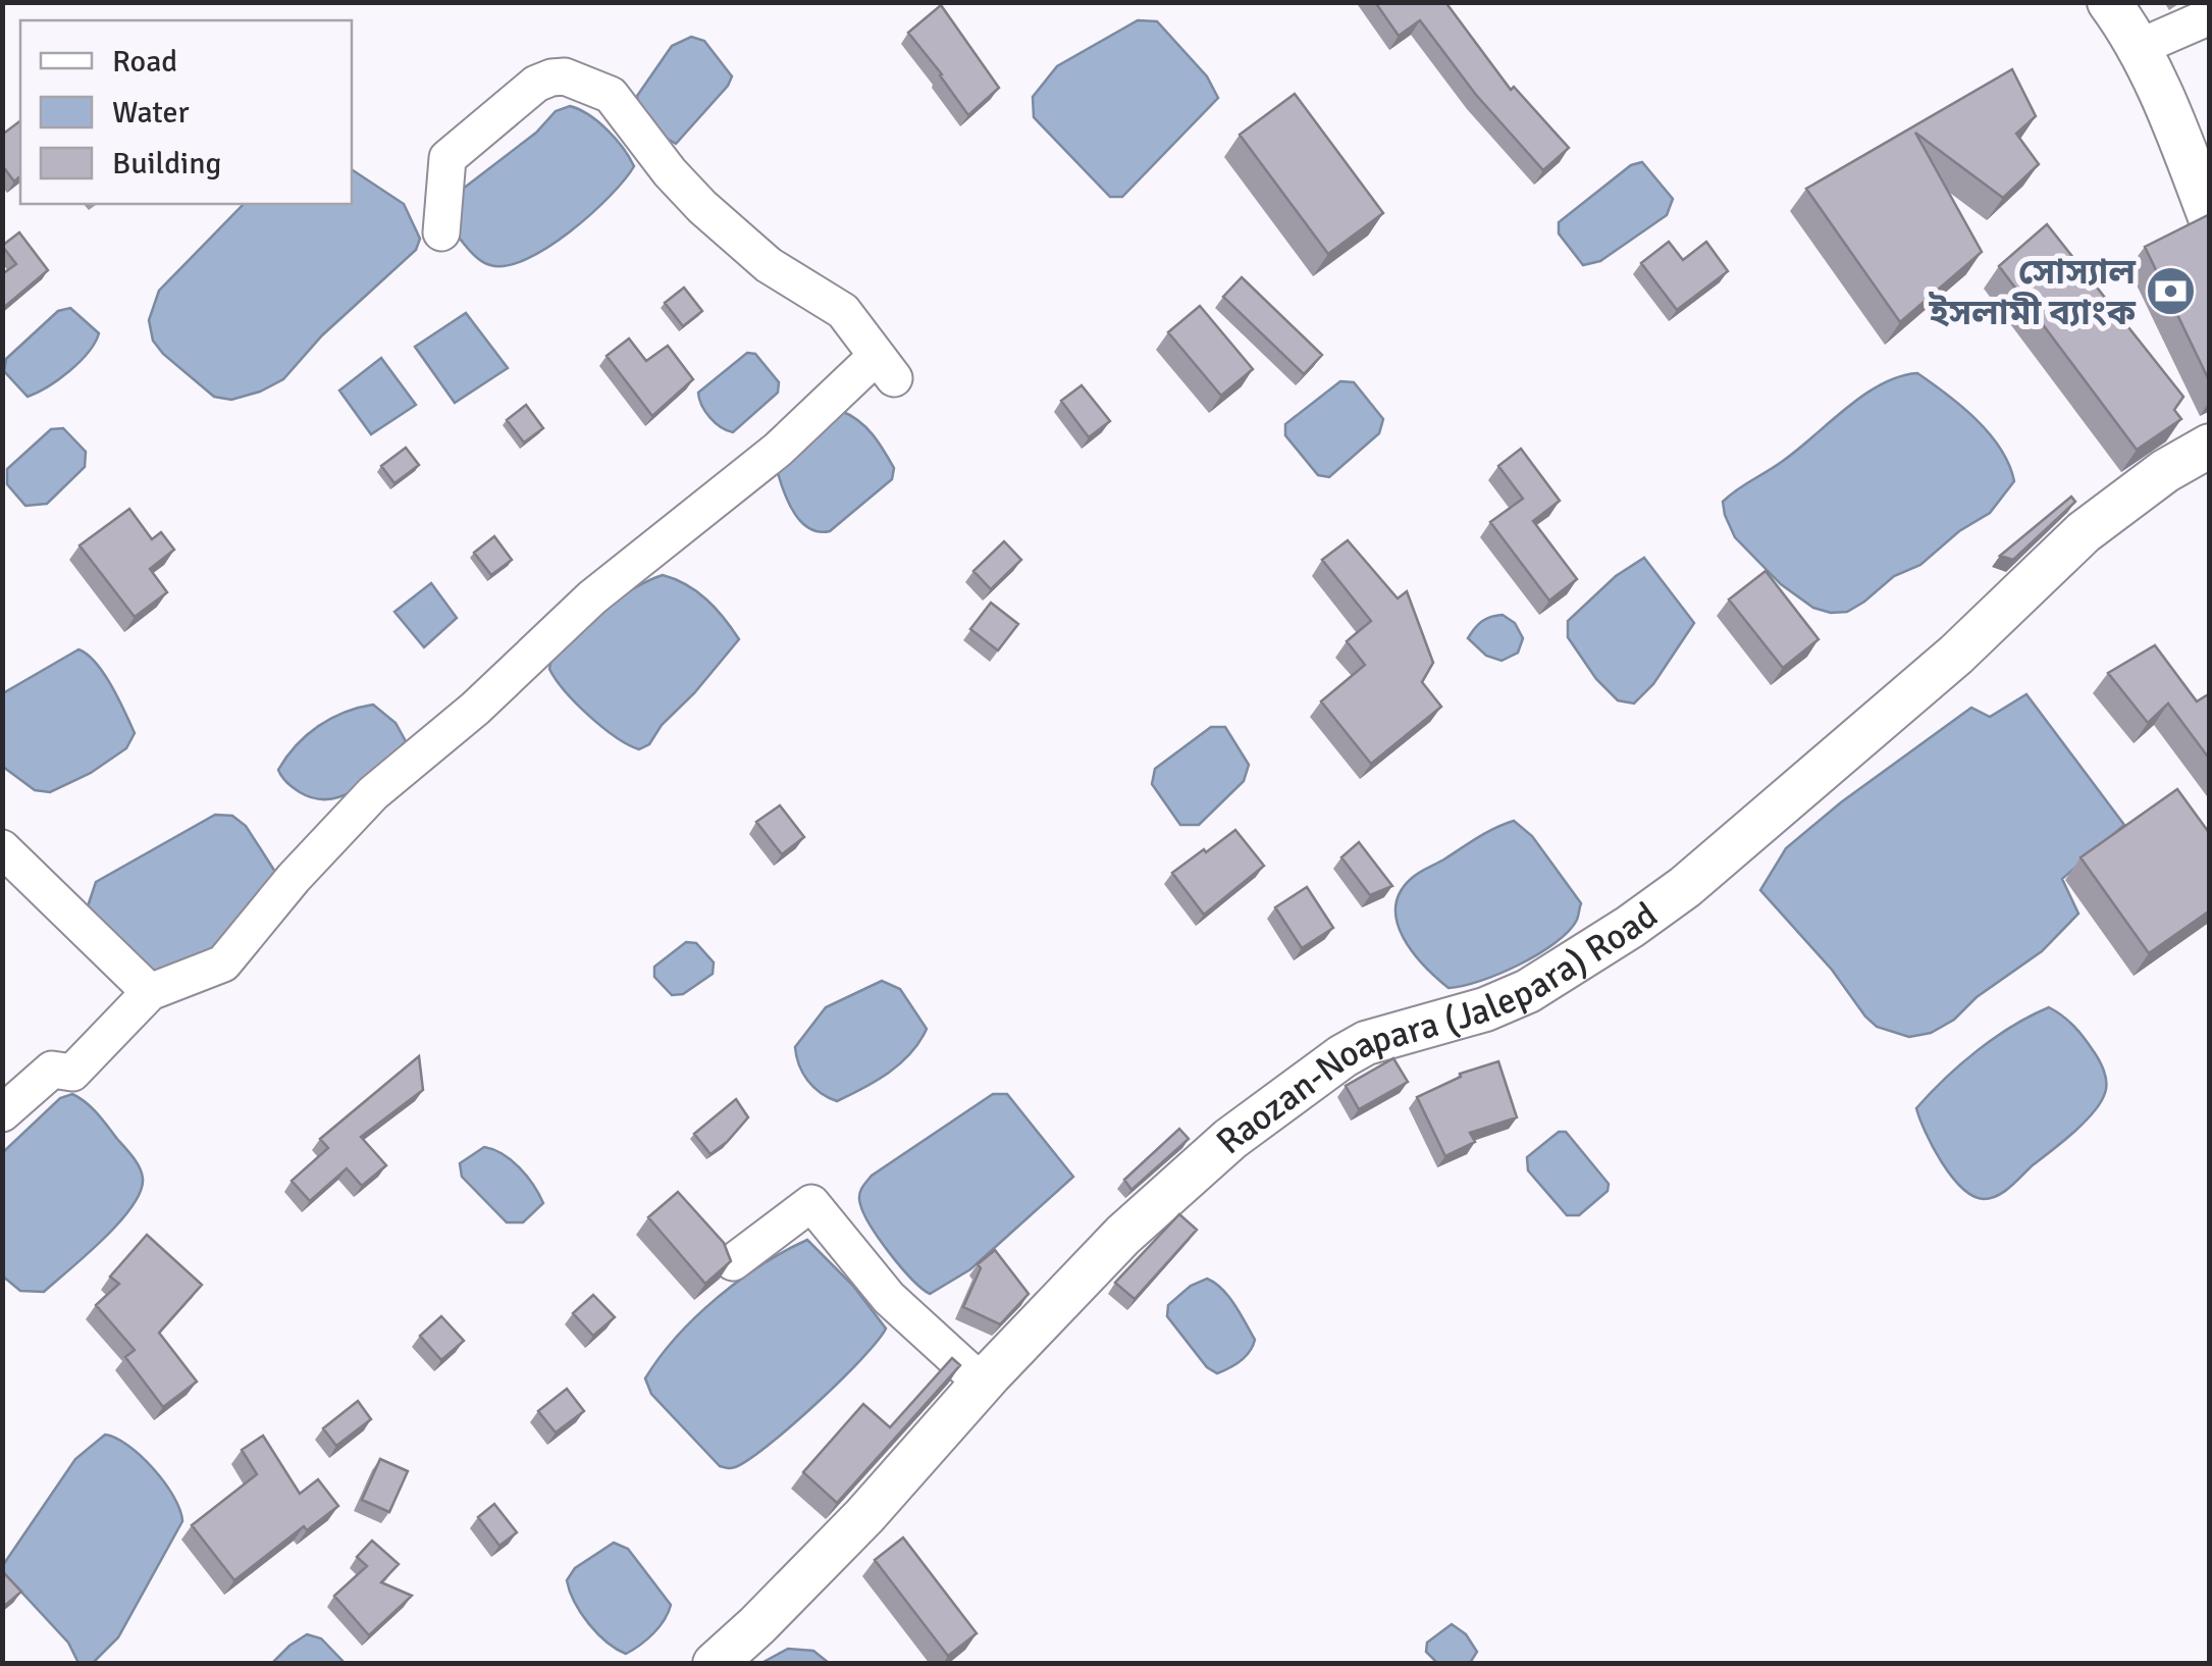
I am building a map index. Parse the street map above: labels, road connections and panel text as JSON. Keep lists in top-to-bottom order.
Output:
{
  "streets": {
    "main road": ["Raozan-Noapara (Jalepara) Road"]
  },
  "places": {
    "bank": ["সোস্যাল ইসলামী ব্যাংক"]
  },
  "legend": ["Road", "Water", "Building"]
}
